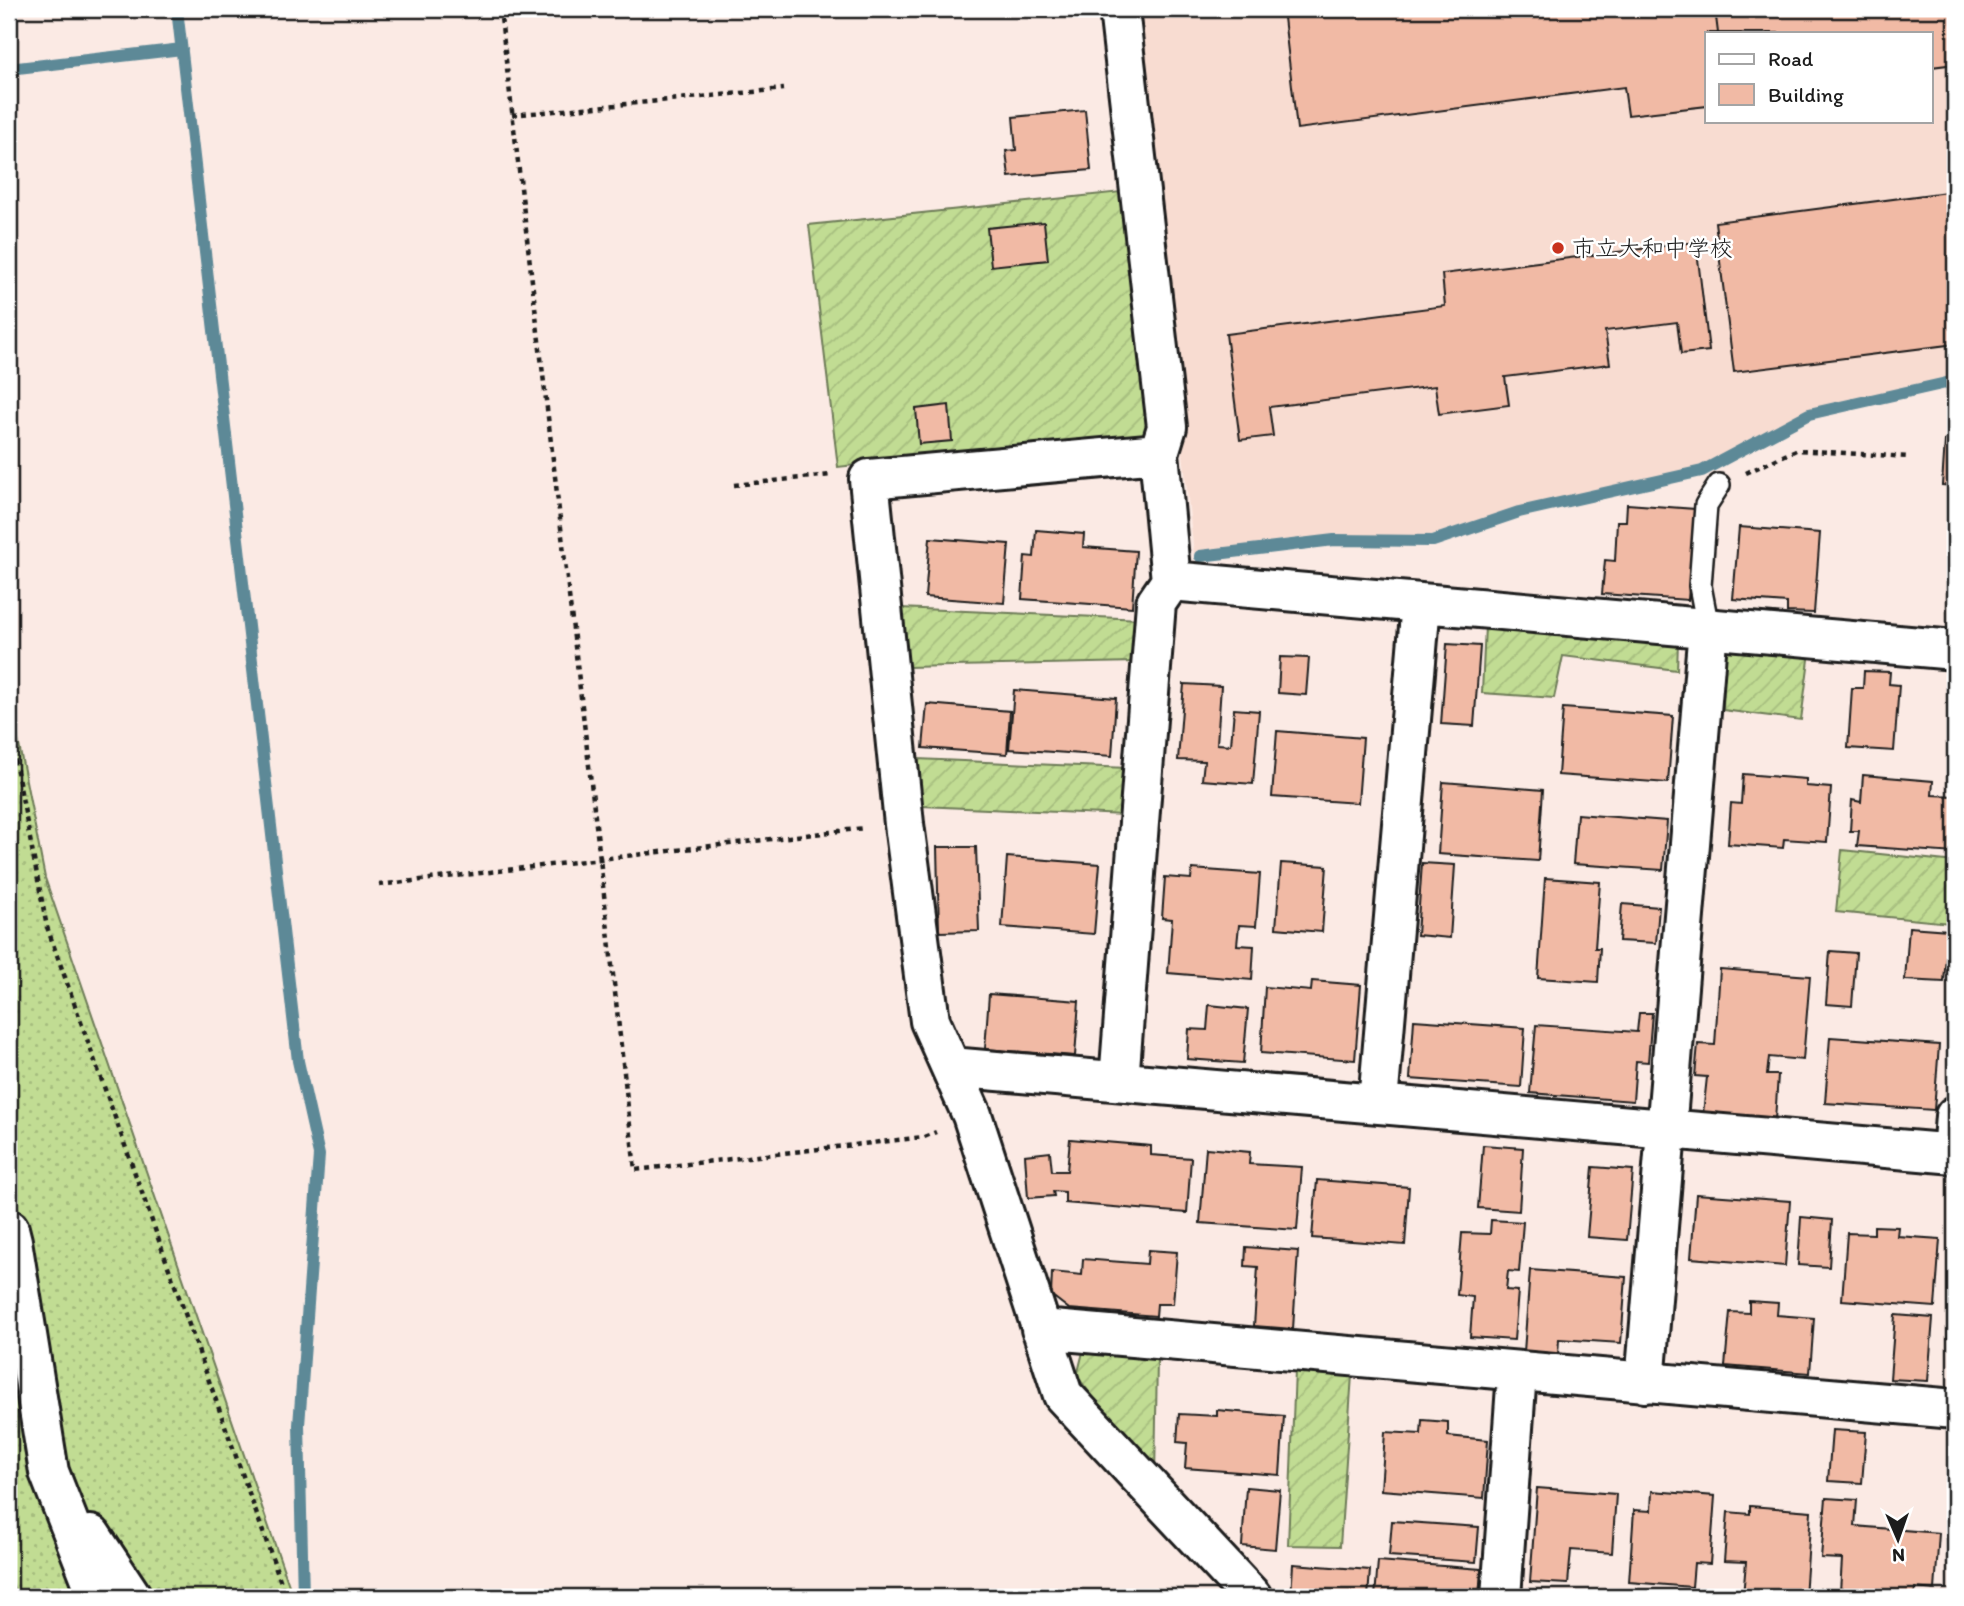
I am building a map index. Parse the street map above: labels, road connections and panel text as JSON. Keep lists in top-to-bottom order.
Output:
{
  "places": ["市立大和中学校"],
  "legend": ["Road", "Building"],
  "north": "bottom"
}
